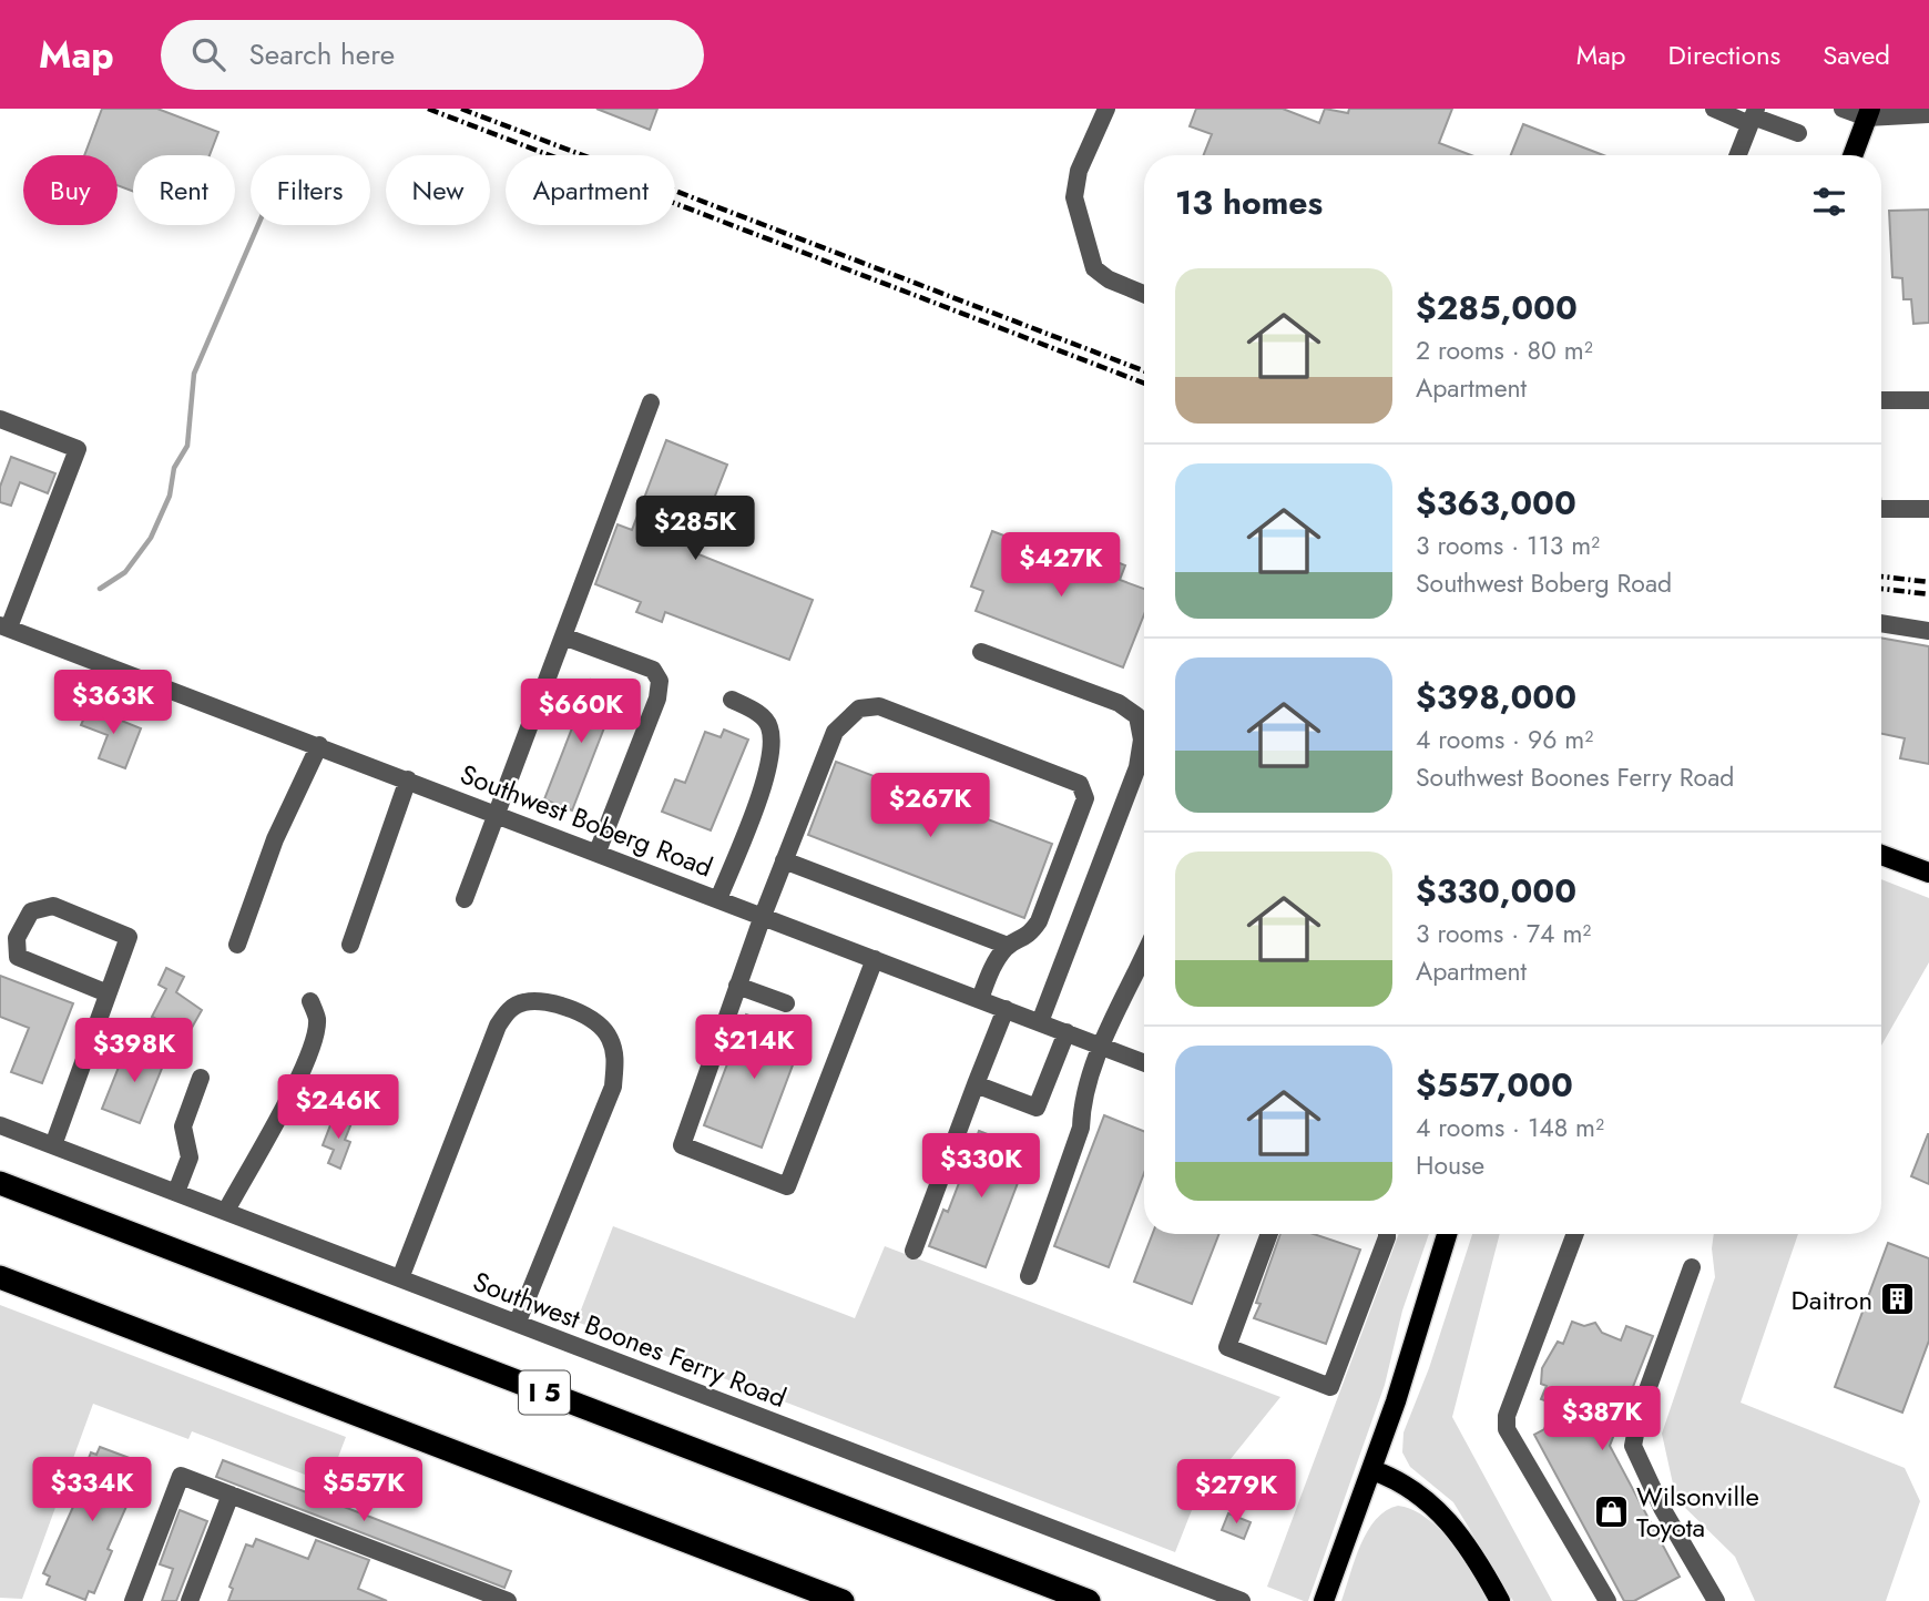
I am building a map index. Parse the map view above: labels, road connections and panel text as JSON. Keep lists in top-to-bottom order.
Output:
{
  "streets": {
    "highway": ["I 5"],
    "street": ["Southwest Boberg Road", "Southwest Boones Ferry Road"]
  },
  "places": {
    "building": ["Daitron"],
    "shop": ["Wilsonville Toyota"]
  },
  "page": {
    "header": "Map",
    "search": "Search here",
    "nav": ["Map", "Directions", "Saved"],
    "chip": [
      "Buy",
      "Rent",
      "Filters",
      "New",
      "Apartment"
    ],
    "heading": "13 homes",
    "list": [
      {
        "name": "$285,000",
        "note": "2 rooms · 80 m² · Apartment"
      },
      {
        "name": "$363,000",
        "note": "3 rooms · 113 m² · Southwest Boberg Road"
      },
      {
        "name": "$398,000",
        "note": "4 rooms · 96 m² · Southwest Boones Ferry Road"
      },
      {
        "name": "$330,000",
        "note": "3 rooms · 74 m² · Apartment"
      },
      {
        "name": "$557,000",
        "note": "4 rooms · 148 m² · House"
      }
    ],
    "price": [
      "$285K",
      "$427K",
      "$363K",
      "$660K",
      "$267K",
      "$214K",
      "$398K",
      "$246K",
      "$330K",
      "$387K",
      "$334K",
      "$557K",
      "$279K"
    ]
  }
}
